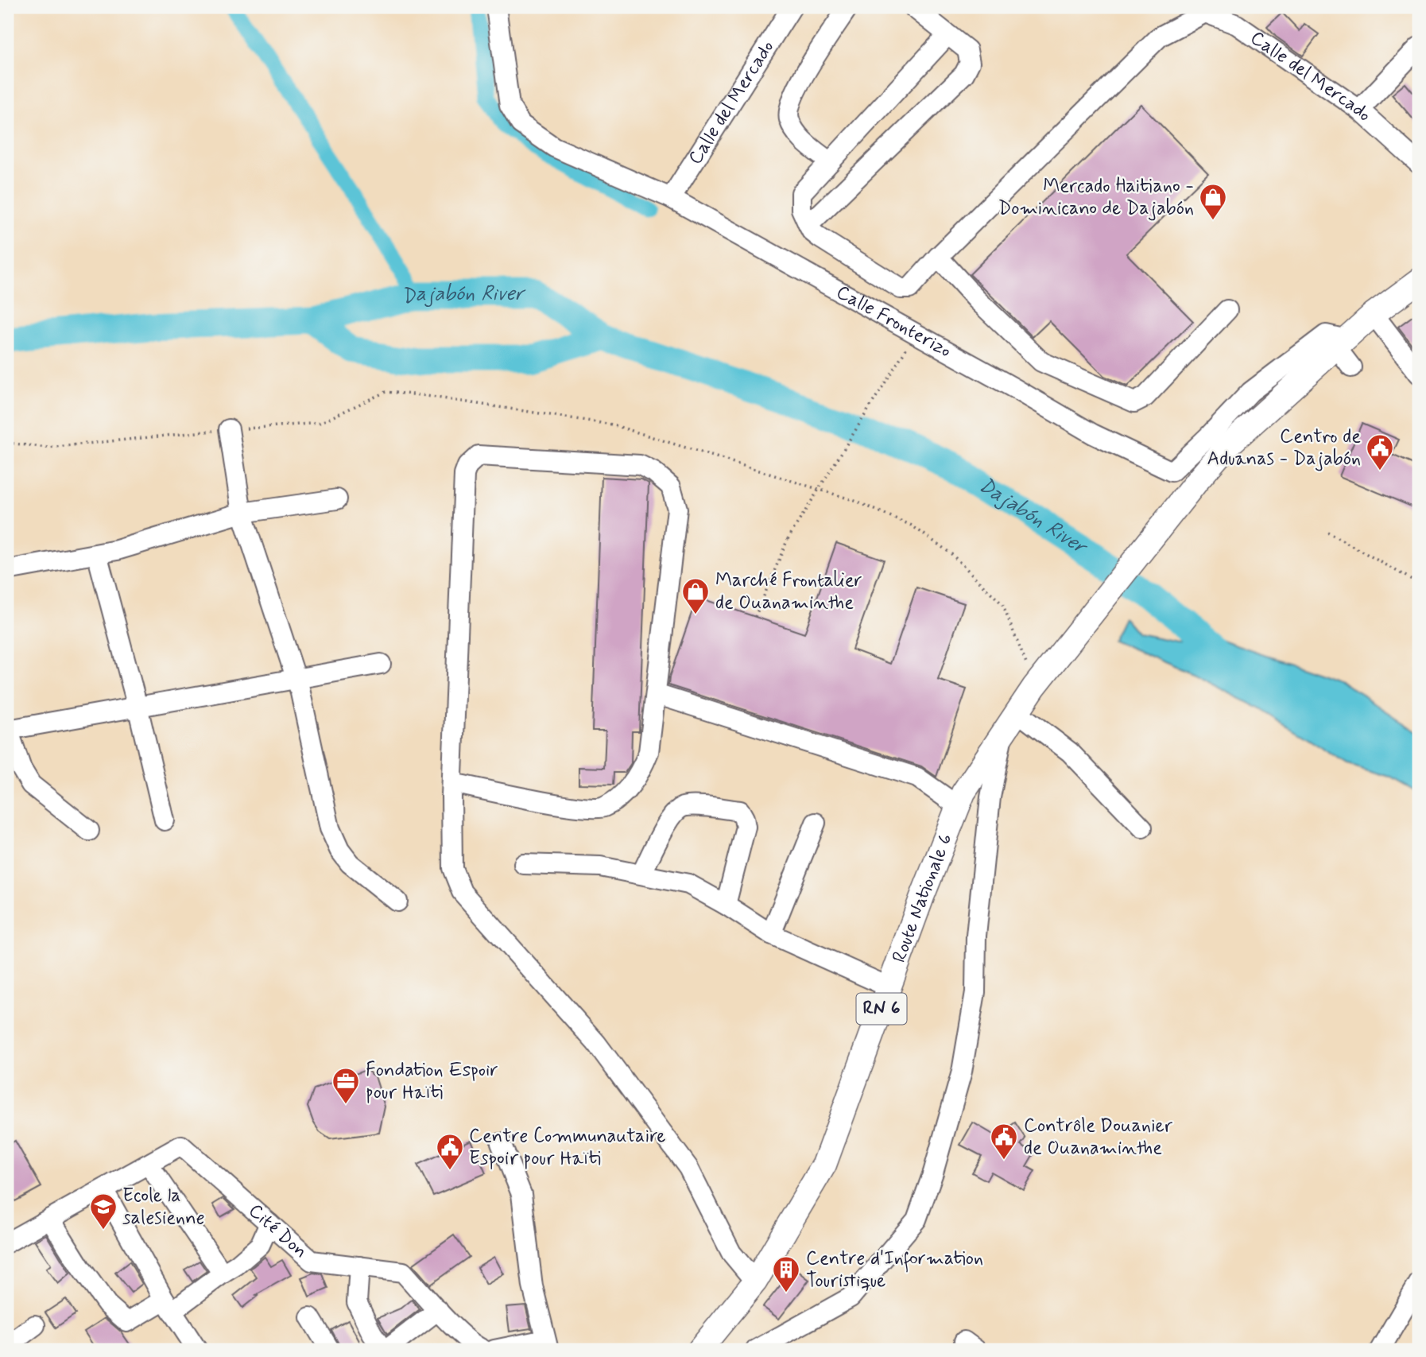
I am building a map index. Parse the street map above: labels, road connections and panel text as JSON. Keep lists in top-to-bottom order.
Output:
{
  "streets": {
    "main road": ["Route Nationale 6", "RN 6"],
    "street": ["Calle del Mercado", "Calle Fronterizo", "Cité Don"]
  },
  "crossings": [
    ["Calle del Mercado", "Calle Fronterizo"],
    ["Calle Fronterizo", "Route Nationale 6"]
  ],
  "water": ["Dajabón River"],
  "places": {
    "shop": ["Mercado Haitiano - Dominicano de Dajabón", "Marché Frontalier de Ouanaminthe"],
    "public building": ["Centro de Aduanas - Dajabón", "Contrôle Douanier de Ouanaminthe", "Centre Communautaire Espoir pour Haïti"],
    "office": ["Fondation Espoir pour Haïti"],
    "school or university": ["Ecole la salesienne"],
    "building": ["Centre d'Information Touristique"]
  }
}
